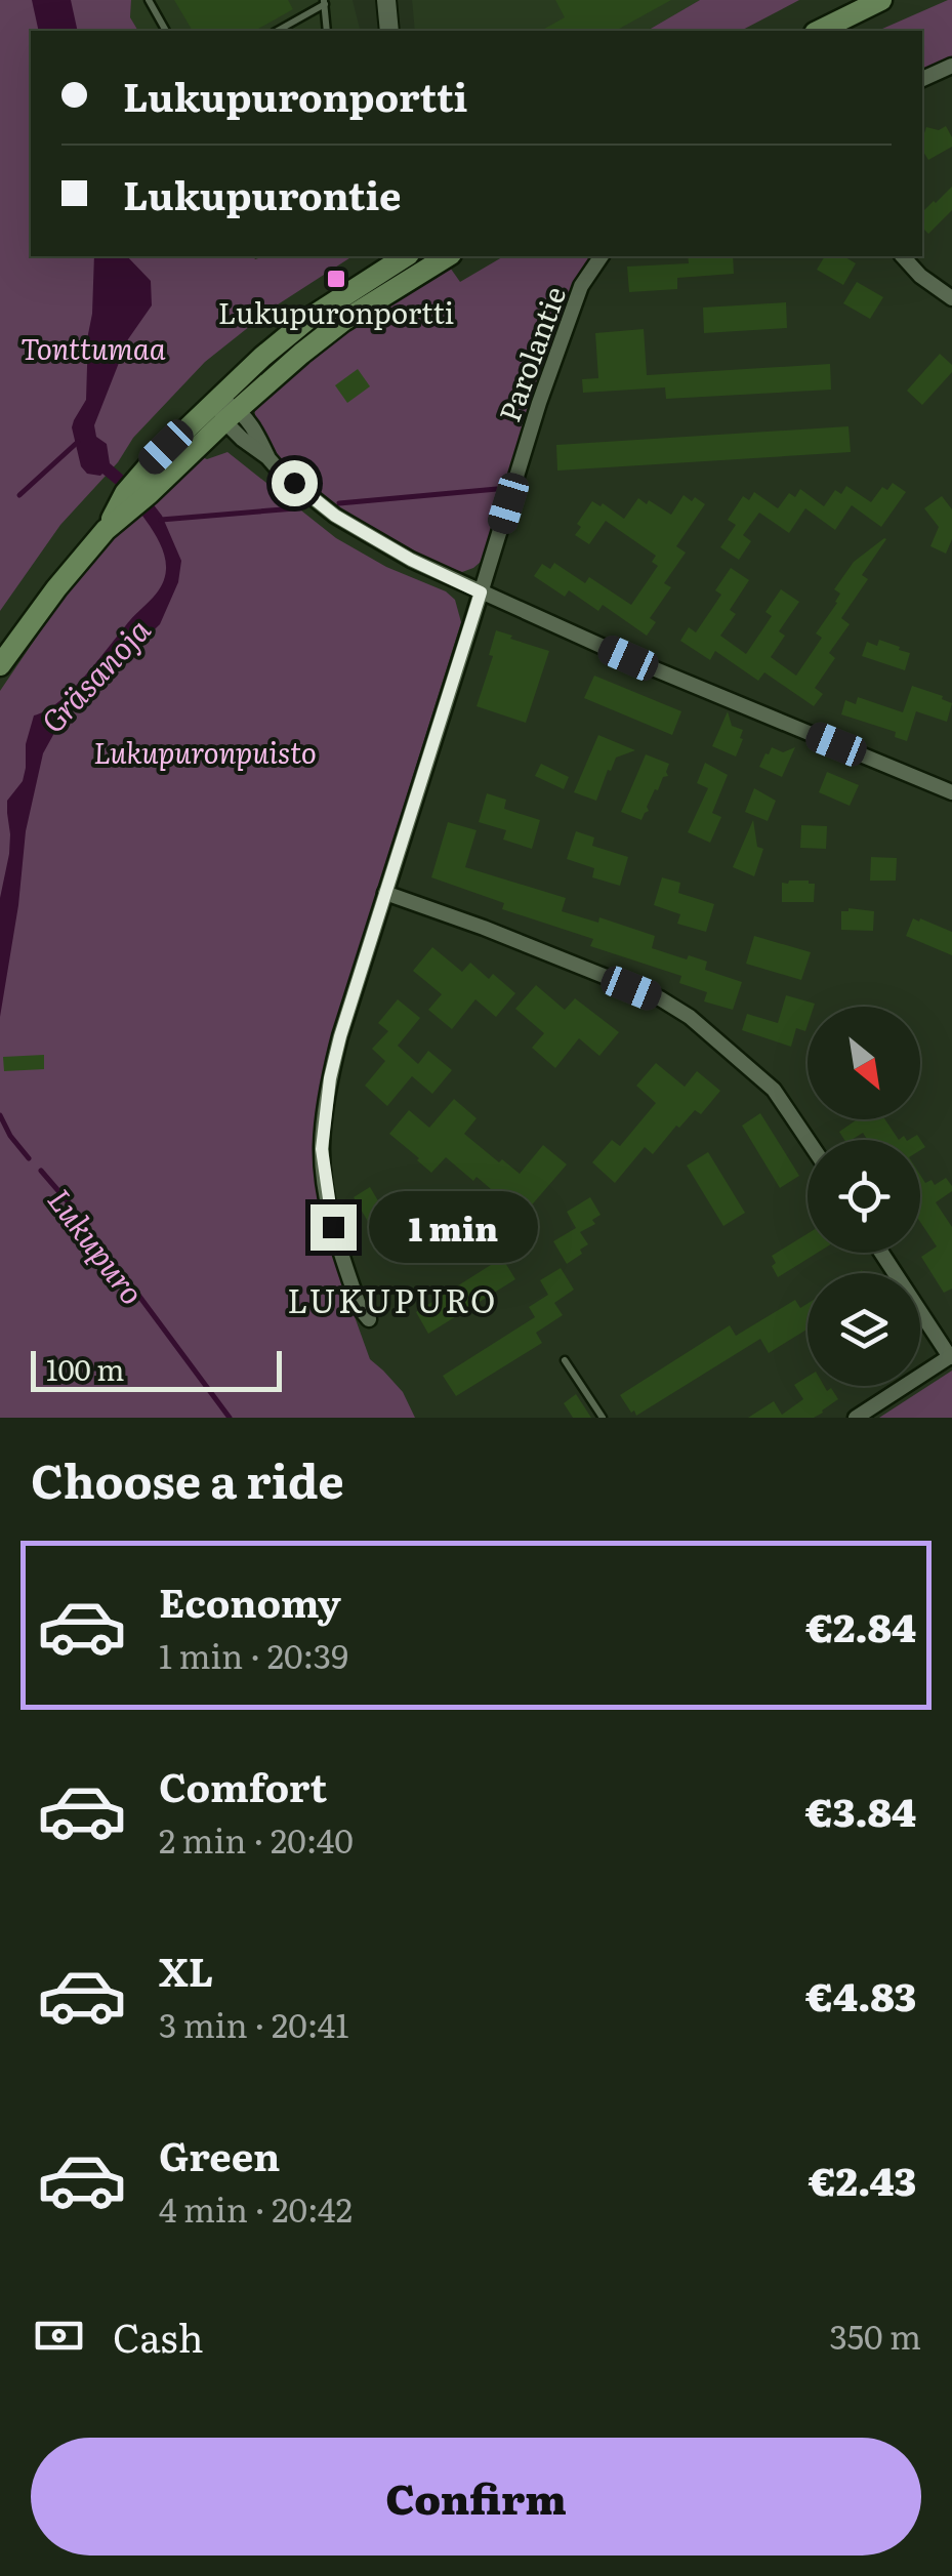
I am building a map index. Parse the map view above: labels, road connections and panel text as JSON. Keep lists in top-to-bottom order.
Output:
{
  "streets": {
    "street": ["Parolantie"]
  },
  "districts": ["LUKUPURO"],
  "water": ["Gräsanoja", "Lukupuro"],
  "parks": ["Tonttumaa", "Lukupuronpuisto"],
  "places": {
    "transit": ["Lukupuronportti"]
  },
  "scale_bar": "100 m",
  "north": "bottom right",
  "page": {
    "banner": ["Lukupuronportti", "Lukupurontie"],
    "bubble": "1 min",
    "scale": "100 m",
    "heading": "Choose a ride",
    "list": [
      {
        "name": "Economy",
        "note": "1 min · 20:39",
        "value": "€2.84"
      },
      {
        "name": "Comfort",
        "note": "2 min · 20:40",
        "value": "€3.84"
      },
      {
        "name": "XL",
        "note": "3 min · 20:41",
        "value": "€4.83"
      },
      {
        "name": "Green",
        "note": "4 min · 20:42",
        "value": "€2.43"
      }
    ],
    "pay": ["Cash", "350 m"],
    "buttons": "Confirm"
  }
}
